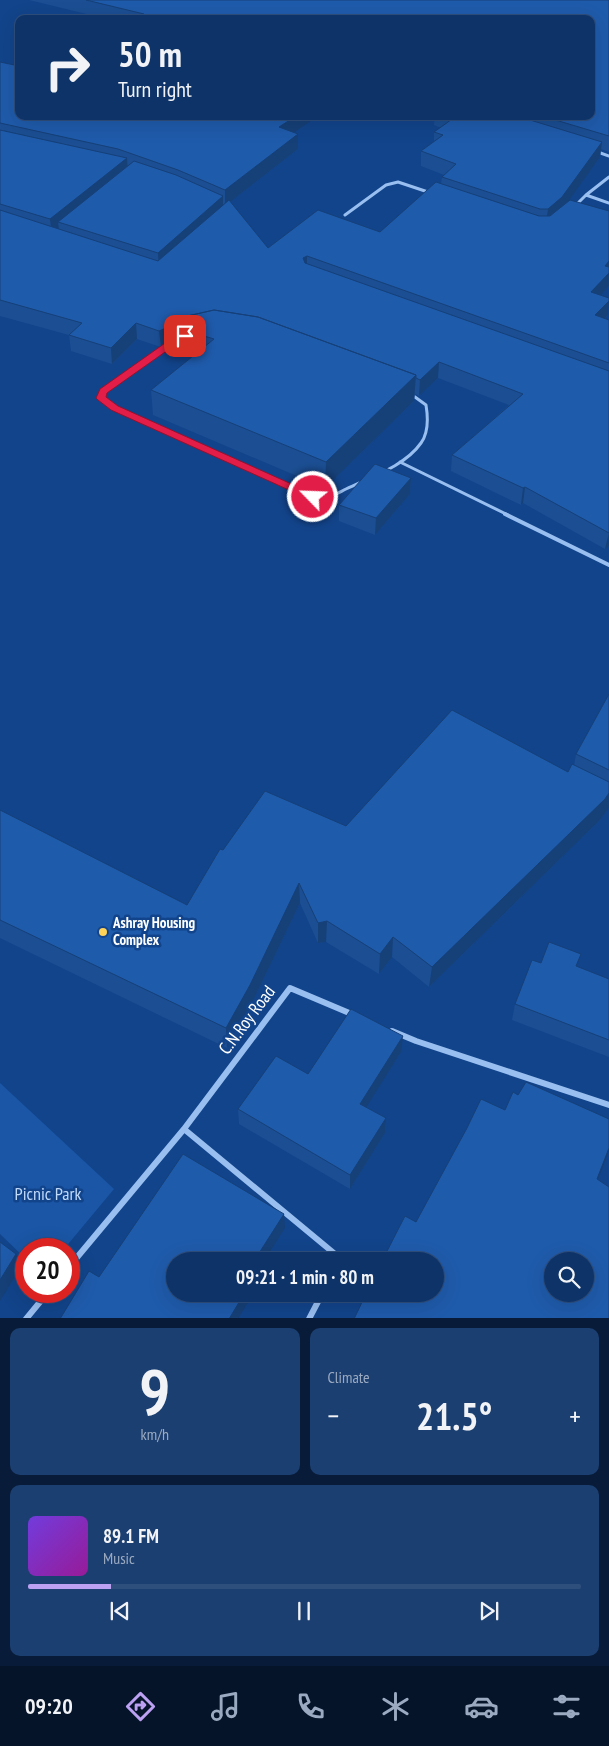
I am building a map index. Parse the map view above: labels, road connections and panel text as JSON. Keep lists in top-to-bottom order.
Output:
{
  "streets": {
    "street": ["C.N.Roy Road"]
  },
  "parks": ["Picnic Park"],
  "places": ["Ashray Housing Complex"],
  "page": {
    "turn": ["50 m", "Turn right"],
    "limit": "20",
    "trip": "09:21 · 1 min · 80 m",
    "tile": [
      ["9", "km/h"],
      "Climate"
    ],
    "heat": ["−", "21.5°", "+"],
    "song": ["89.1 FM", "Music"],
    "tabs": "09:20"
  }
}
